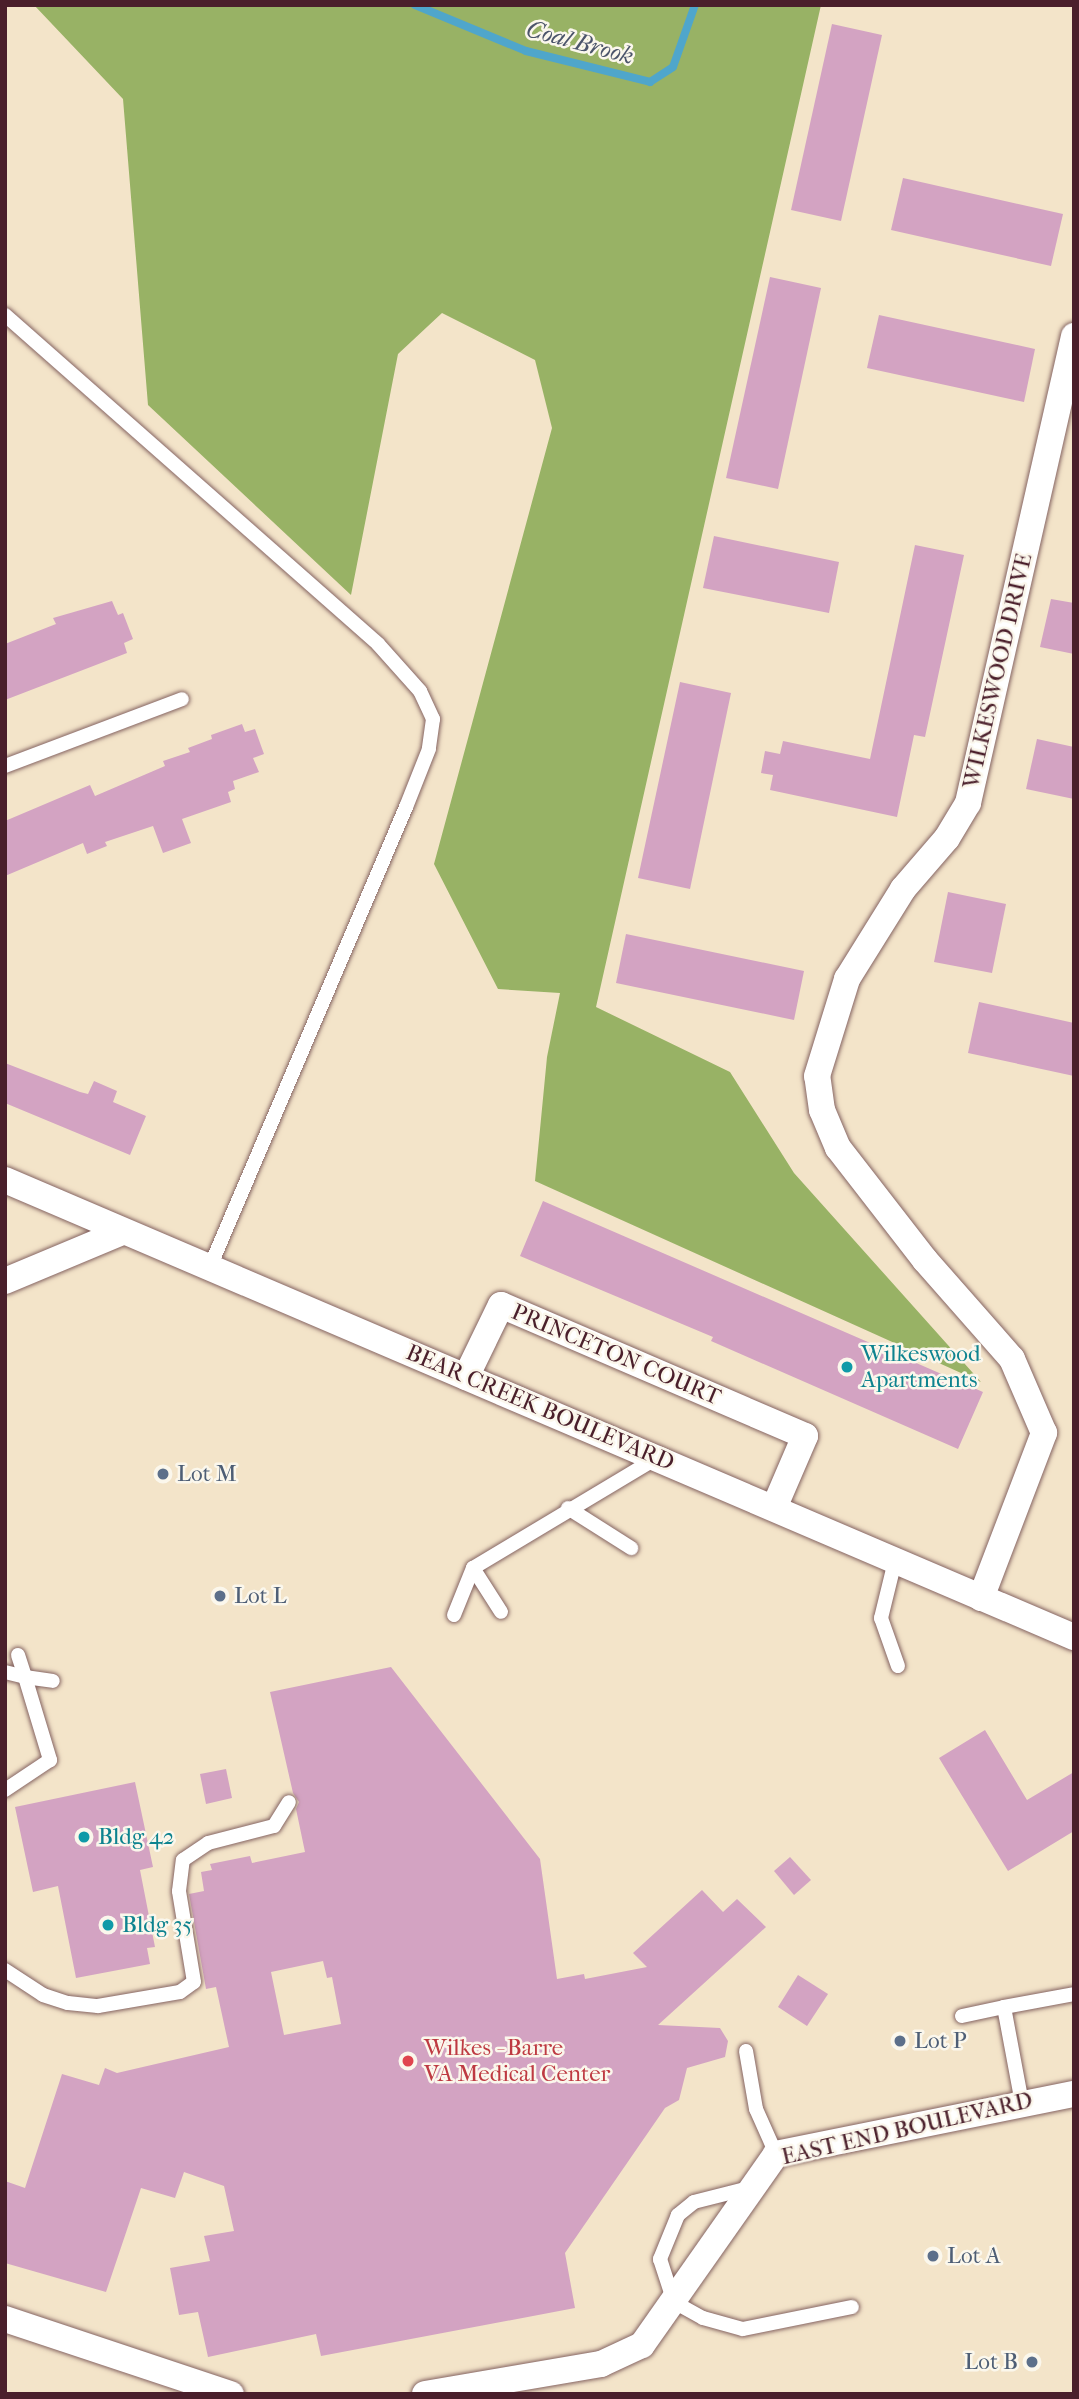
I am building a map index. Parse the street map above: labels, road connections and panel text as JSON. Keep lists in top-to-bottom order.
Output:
{
  "streets": {
    "street": [
      "WILKESWOOD DRIVE",
      "PRINCETON COURT",
      "BEAR CREEK BOULEVARD",
      "EAST END BOULEVARD"
    ]
  },
  "crossings": [
    ["WILKESWOOD DRIVE", "BEAR CREEK BOULEVARD"],
    ["PRINCETON COURT", "BEAR CREEK BOULEVARD"]
  ],
  "water": ["Coal Brook"],
  "places": [
    "Wilkeswood Apartments",
    "Lot M",
    "Lot L",
    "Bldg 42",
    "Bldg 35",
    "Lot P",
    "Wilkes - Barre VA Medical Center",
    "Lot A",
    "Lot B"
  ]
}
